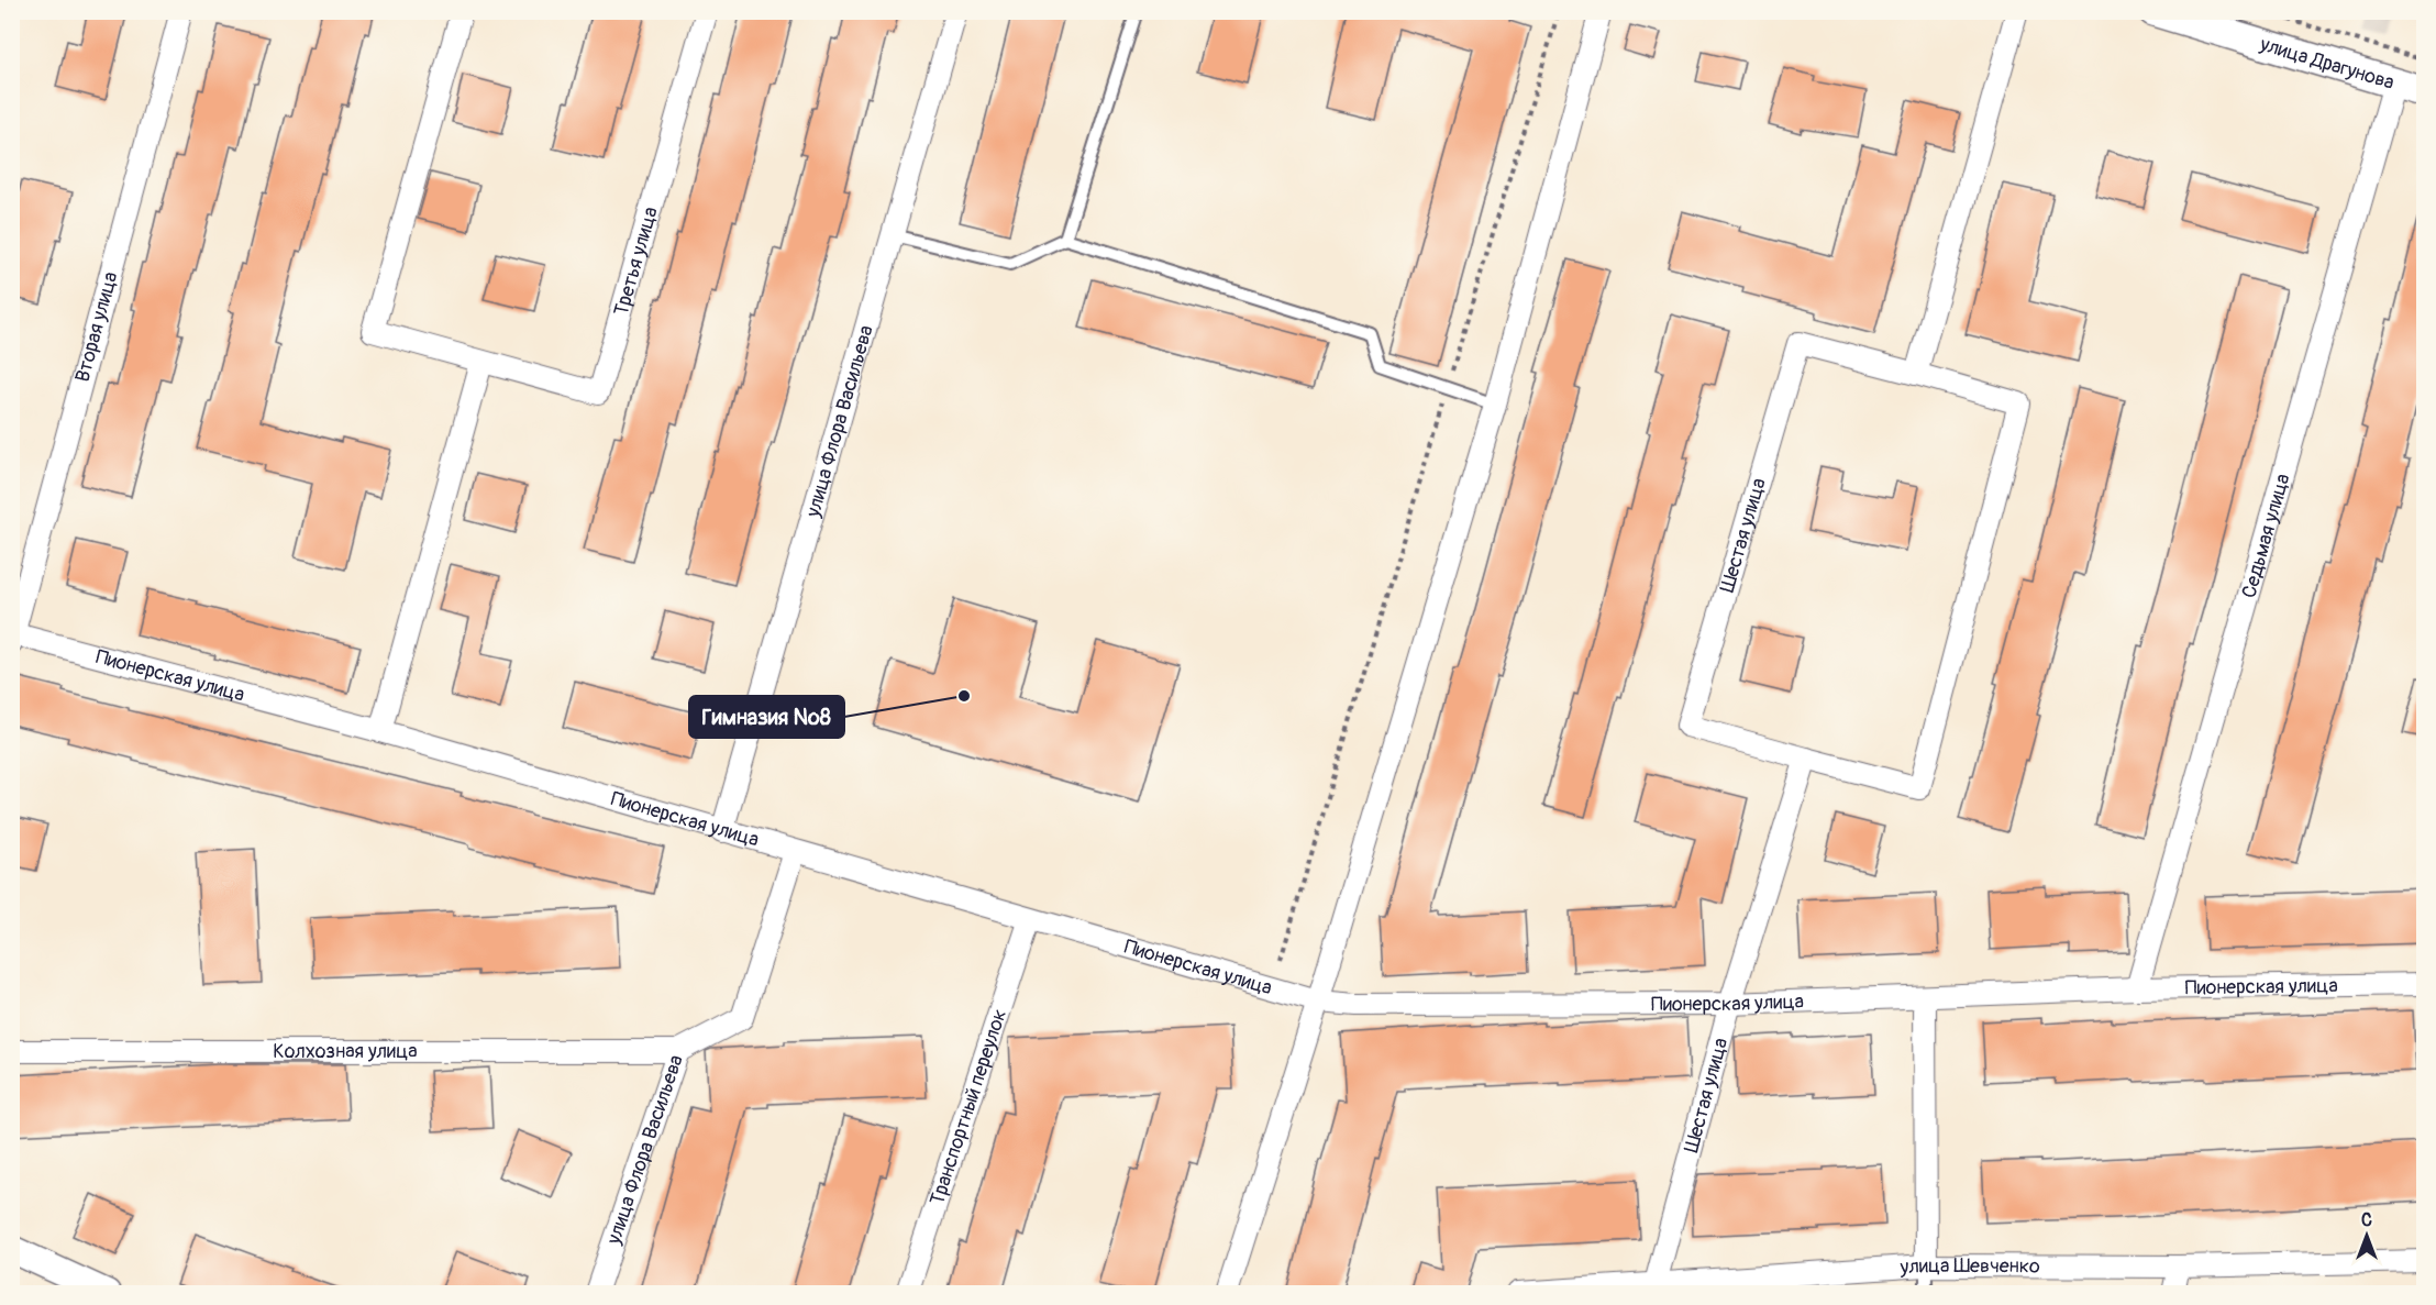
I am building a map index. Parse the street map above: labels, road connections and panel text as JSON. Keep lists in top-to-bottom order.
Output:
{
  "streets": {
    "main road": ["улица Драгунова"],
    "street": [
      "Третья улица",
      "Вторая улица",
      "улица Флора Васильева",
      "Шестая улица",
      "Седьмая улица",
      "Пионерская улица",
      "Колхозная улица",
      "Транспортный переулок",
      "улица Шевченко"
    ]
  },
  "crossings": [
    ["улица Драгунова", "Седьмая улица"],
    ["Вторая улица", "Пионерская улица"],
    ["улица Флора Васильева", "Пионерская улица"],
    ["улица Флора Васильева", "Колхозная улица"],
    ["Шестая улица", "Пионерская улица"],
    ["Шестая улица", "улица Шевченко"],
    ["Седьмая улица", "Пионерская улица"],
    ["Пионерская улица", "Транспортный переулок"]
  ],
  "places": ["Гимназия №8"],
  "north": "top"
}
